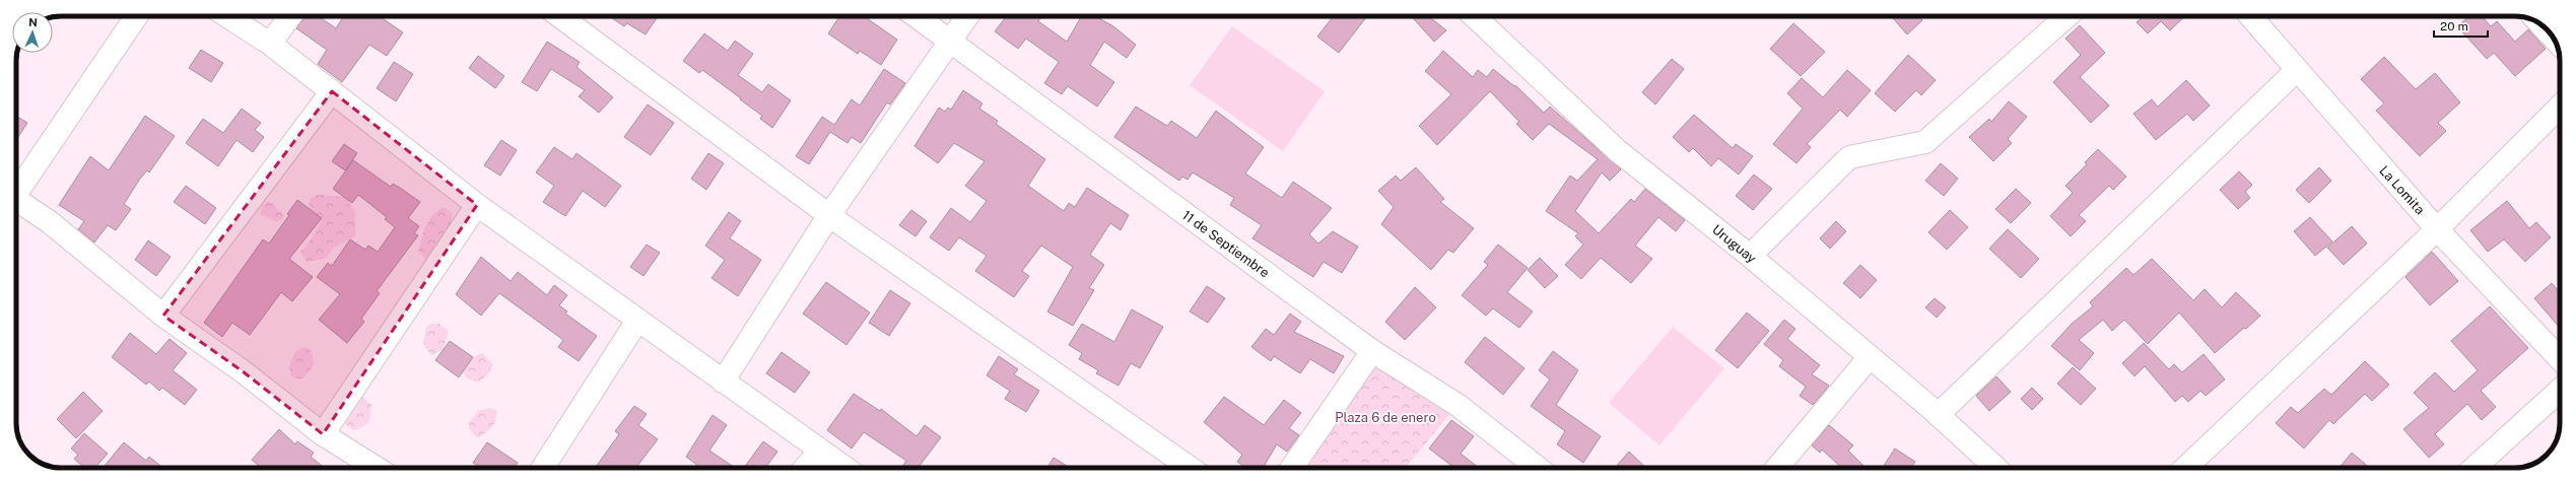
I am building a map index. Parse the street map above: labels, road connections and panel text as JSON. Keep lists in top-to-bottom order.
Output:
{
  "streets": {
    "street": ["La Lomita", "11 de Septiembre", "Uruguay"]
  },
  "parks": ["Plaza 6 de enero"],
  "scale_bar": "20 m",
  "north": "top"
}
